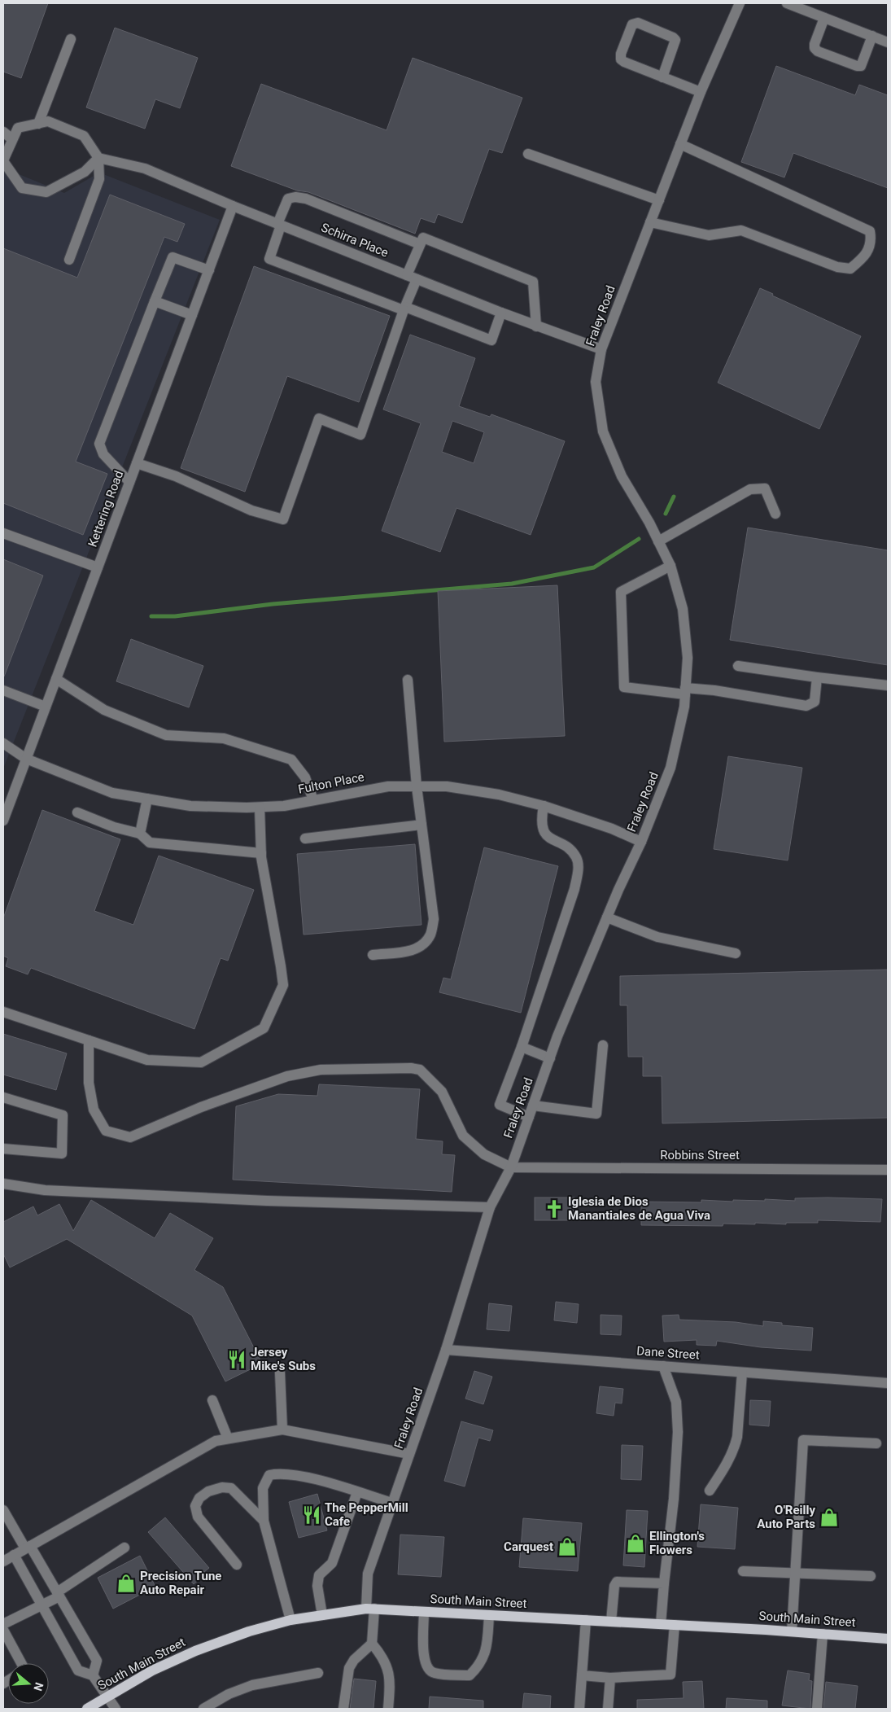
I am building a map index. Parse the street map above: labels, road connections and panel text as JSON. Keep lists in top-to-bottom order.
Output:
{
  "streets": {
    "main road": ["South Main Street"],
    "street": [
      "Schirra Place",
      "Fraley Road",
      "Kettering Road",
      "Fulton Place",
      "Robbins Street",
      "Dane Street"
    ]
  },
  "crossings": [
    ["Schirra Place", "Fraley Road"],
    ["Schirra Place", "Kettering Road"],
    ["Fraley Road", "Fulton Place"],
    ["Fraley Road", "Robbins Street"],
    ["Fraley Road", "Dane Street"],
    ["Fraley Road", "South Main Street"],
    ["Kettering Road", "Fulton Place"]
  ],
  "places": {
    "church": ["Iglesia de Dios Manantiales de Agua Viva"],
    "restaurant": ["Jersey Mike's Subs", "The PepperMill Cafe"],
    "shop": [
      "O'Reilly Auto Parts",
      "Ellington's Flowers",
      "Carquest",
      "Precision Tune Auto Repair"
    ]
  },
  "north": "right"
}
